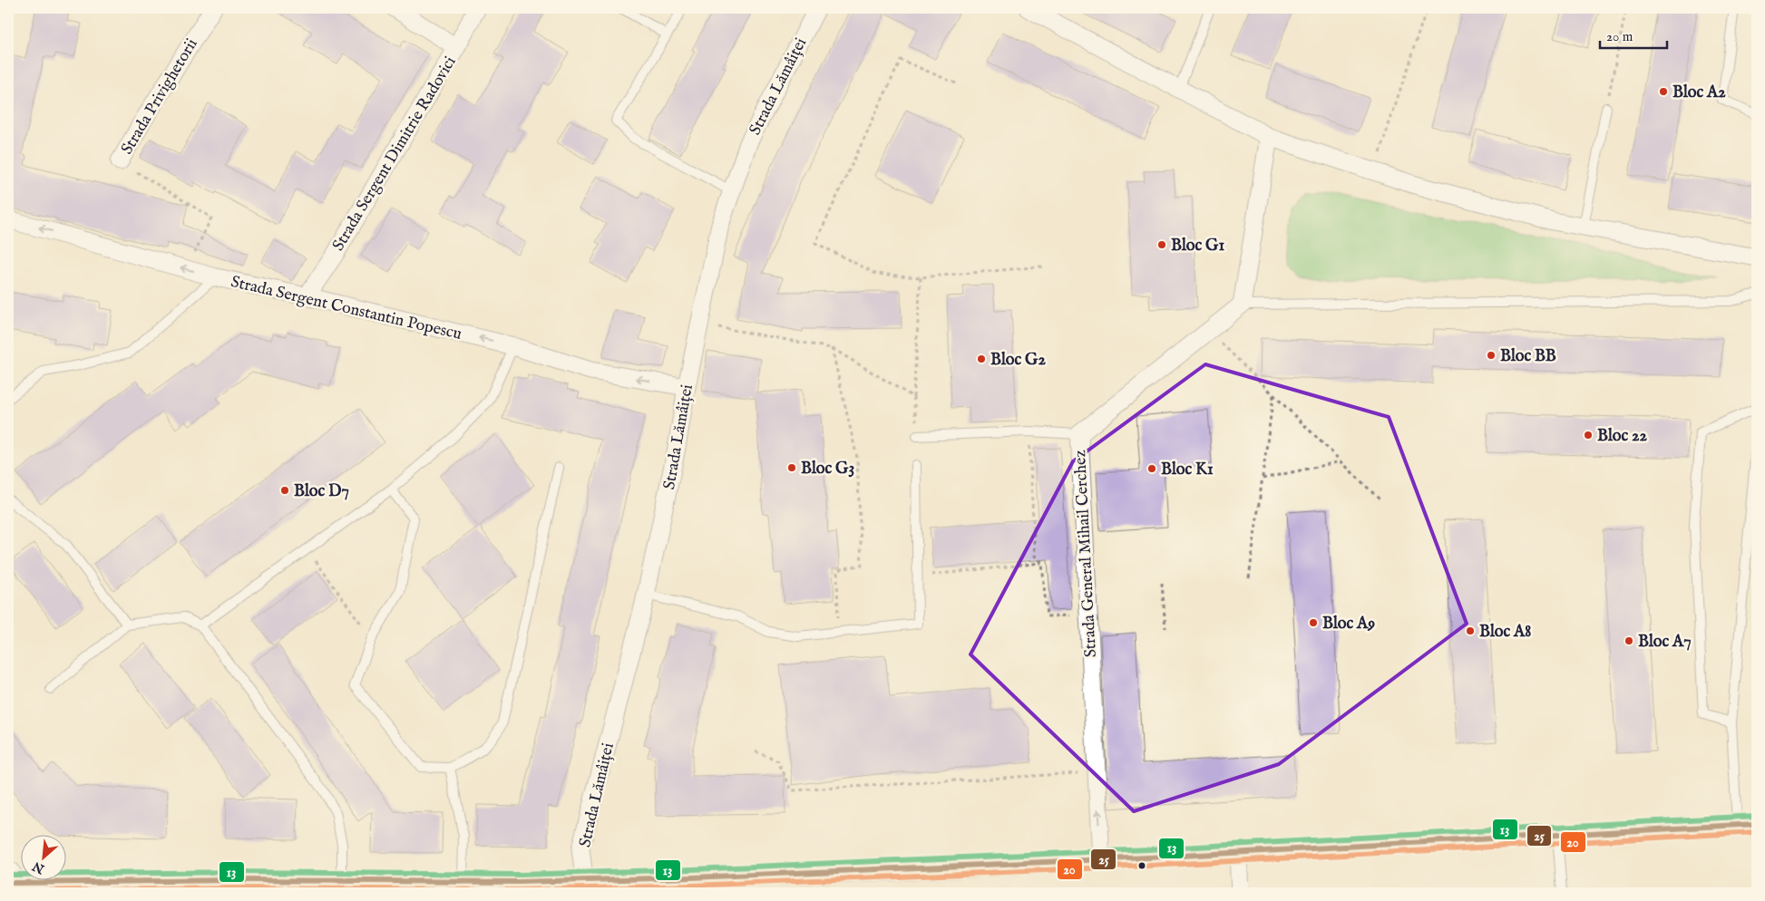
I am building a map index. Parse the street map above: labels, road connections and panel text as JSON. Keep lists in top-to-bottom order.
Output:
{
  "streets": {
    "street": [
      "Strada Lămâiței",
      "Strada Privighetorii",
      "Strada Sergent Dimitrie Radovici",
      "Strada Sergent Constantin Popescu",
      "Strada General Mihail Cerchez"
    ]
  },
  "crossings": [
    ["Strada Lămâiței", "Strada Sergent Constantin Popescu"],
    ["Strada Sergent Dimitrie Radovici", "Strada Sergent Constantin Popescu"]
  ],
  "one_way": ["Strada Sergent Constantin Popescu"],
  "places": [
    "Bloc A2",
    "Bloc G1",
    "Bloc BB",
    "Bloc G2",
    "Bloc 22",
    "Bloc G3",
    "Bloc K1",
    "Bloc D7",
    "Bloc A9",
    "Bloc A8",
    "Bloc A7"
  ],
  "lines": ["transit line 13", "transit line 25", "transit line 20"],
  "scale_bar": "20 m",
  "north": "bottom left"
}
